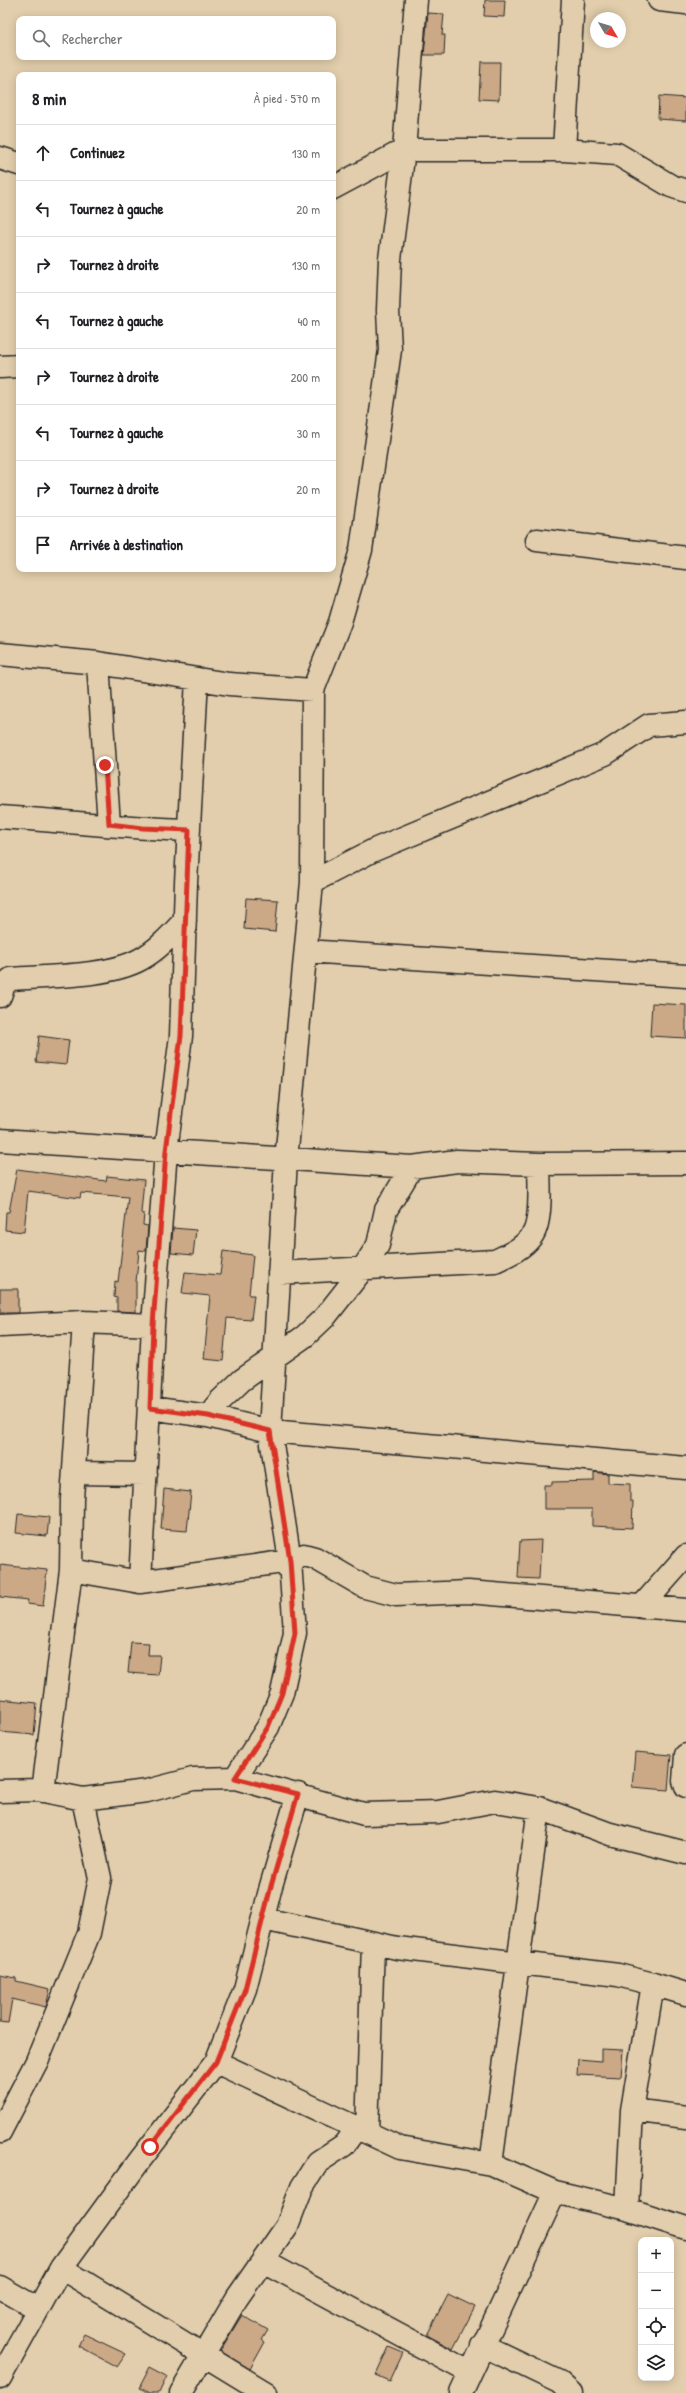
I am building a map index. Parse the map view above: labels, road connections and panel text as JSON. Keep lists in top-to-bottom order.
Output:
{
  "north": "bottom right",
  "page": {
    "search": "Rechercher",
    "heading": ["8 min", "À pied · 570 m"],
    "list": [
      ["Continuez", "130 m"],
      ["Tournez à gauche", "20 m"],
      ["Tournez à droite", "130 m"],
      ["Tournez à gauche", "40 m"],
      ["Tournez à droite", "200 m"],
      ["Tournez à gauche", "30 m"],
      ["Tournez à droite", "20 m"],
      "Arrivée à destination"
    ],
    "map_buttons": ["+", "−"]
  }
}
